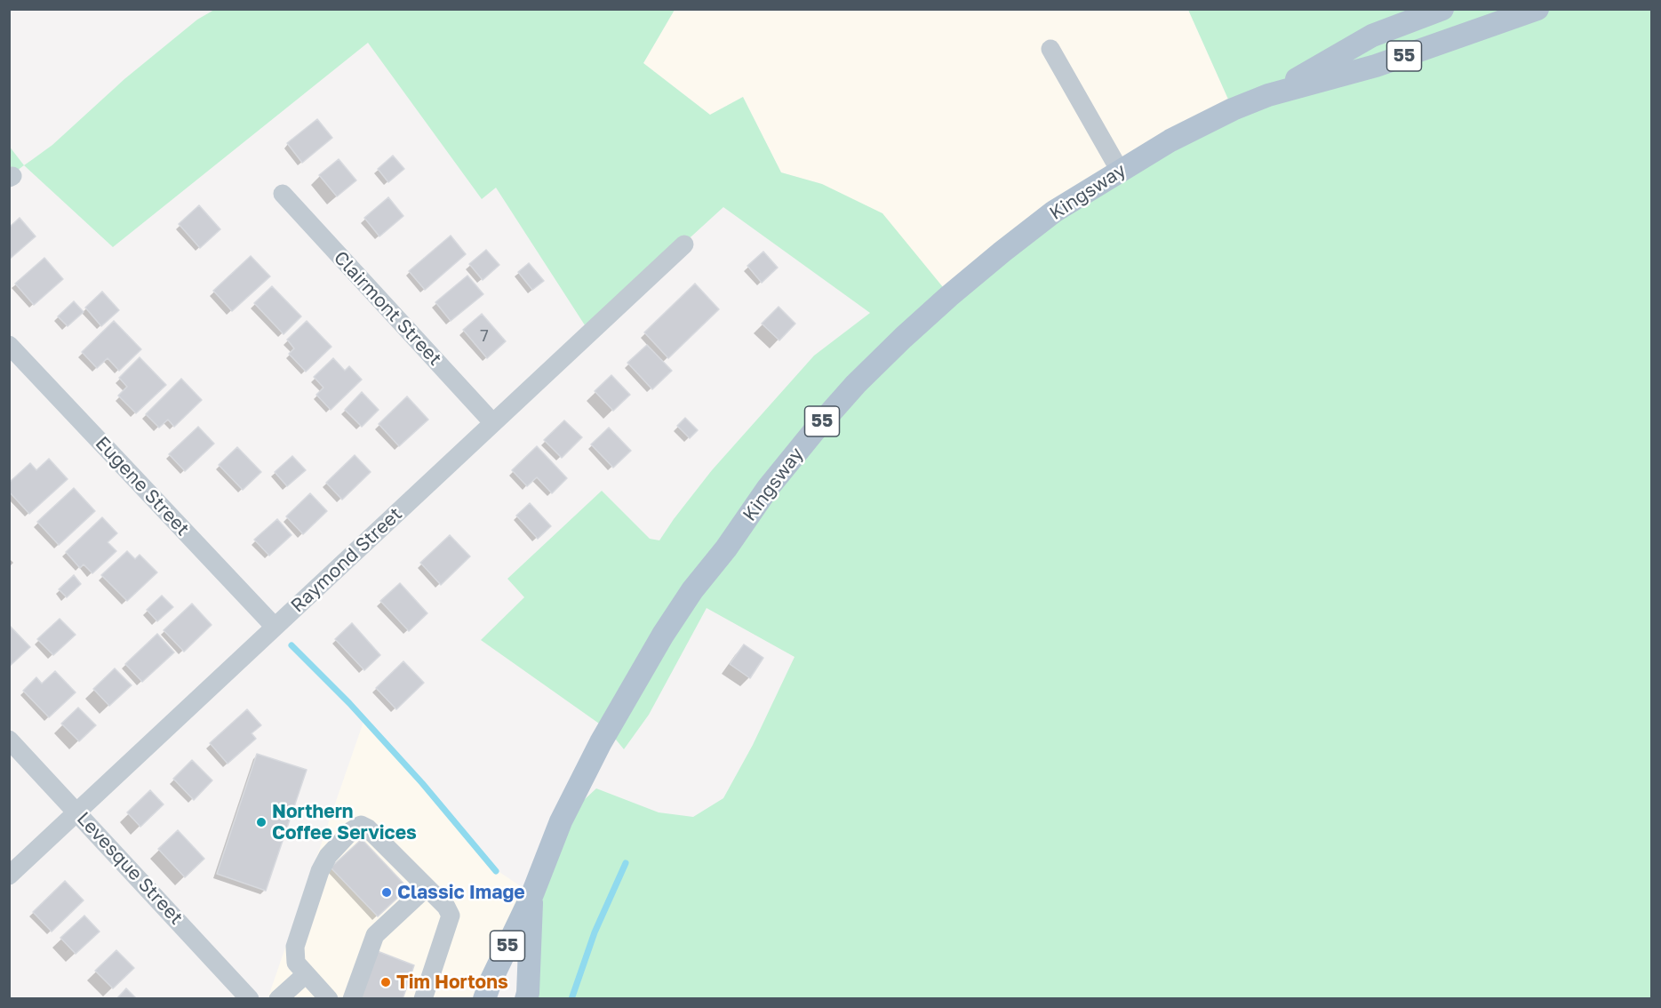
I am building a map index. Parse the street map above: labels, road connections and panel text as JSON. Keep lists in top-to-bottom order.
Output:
{
  "streets": {
    "main road": ["55", "Kingsway"],
    "street": [
      "Clairmont Street",
      "Eugene Street",
      "Raymond Street",
      "Levesque Street"
    ]
  },
  "crossings": [
    ["Clairmont Street", "Raymond Street"],
    ["Eugene Street", "Raymond Street"],
    ["Raymond Street", "Levesque Street"]
  ],
  "places": ["Northern Coffee Services", "Classic Image", "Tim Hortons"],
  "house_numbers": ["7"]
}
